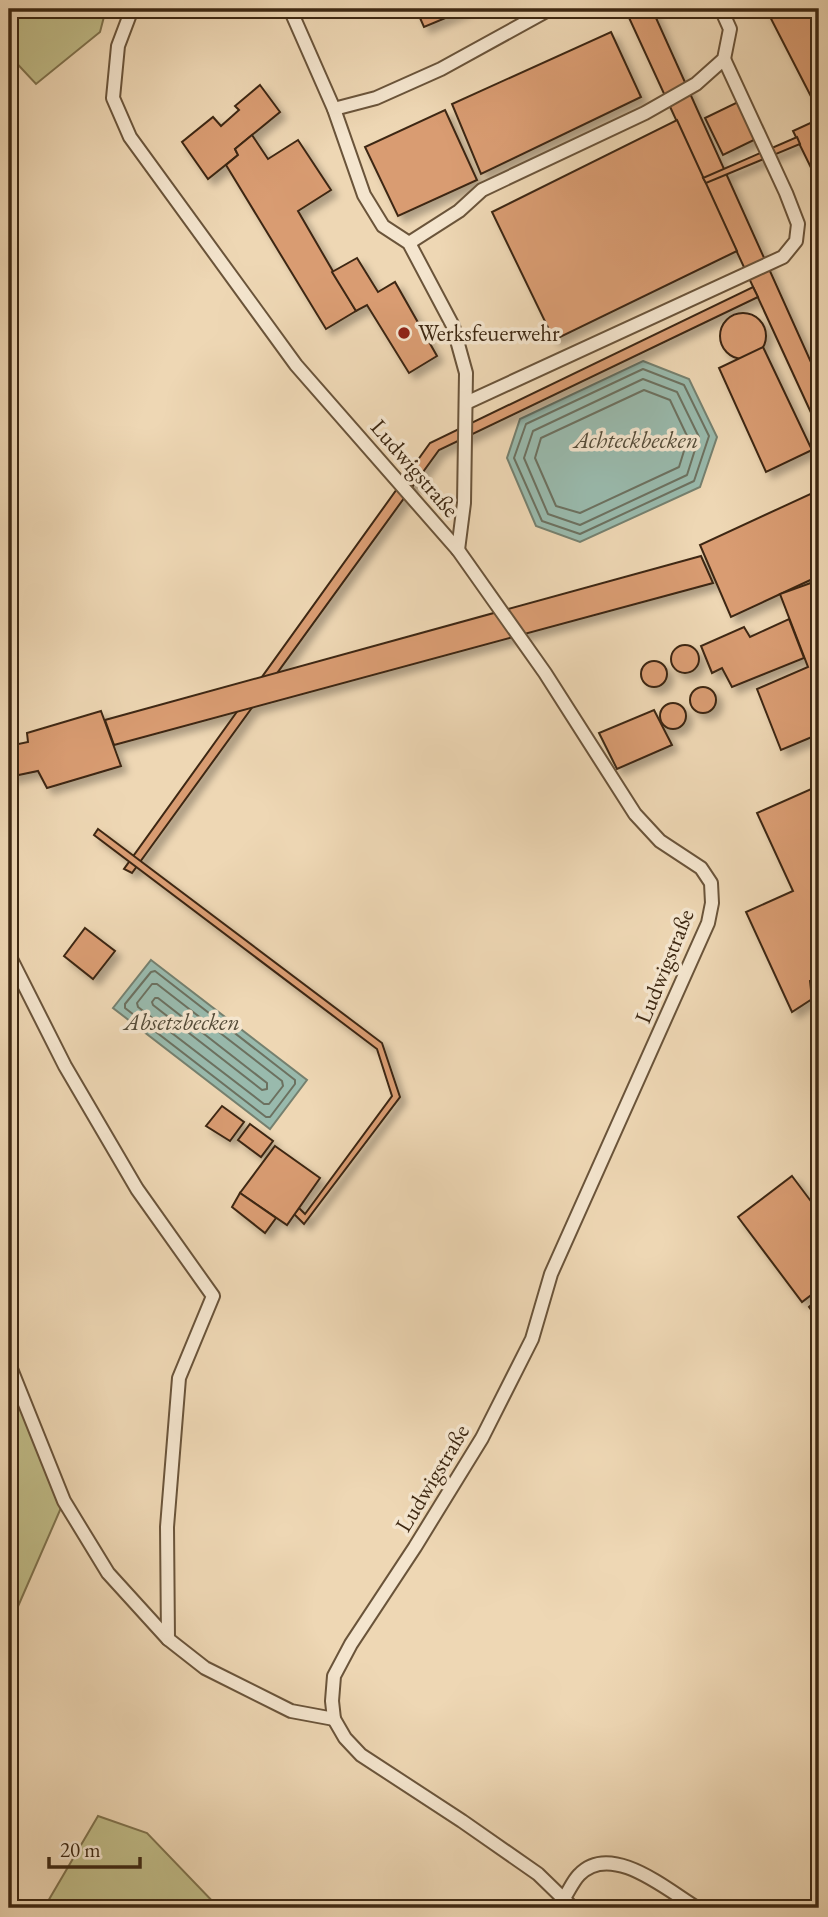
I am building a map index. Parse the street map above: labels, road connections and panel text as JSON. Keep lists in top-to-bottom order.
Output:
{
  "streets": {
    "lane": ["Ludwigstraße"]
  },
  "water": ["Achteckbecken", "Absetzbecken"],
  "places": ["Werksfeuerwehr"],
  "scale_bar": "20 m"
}
